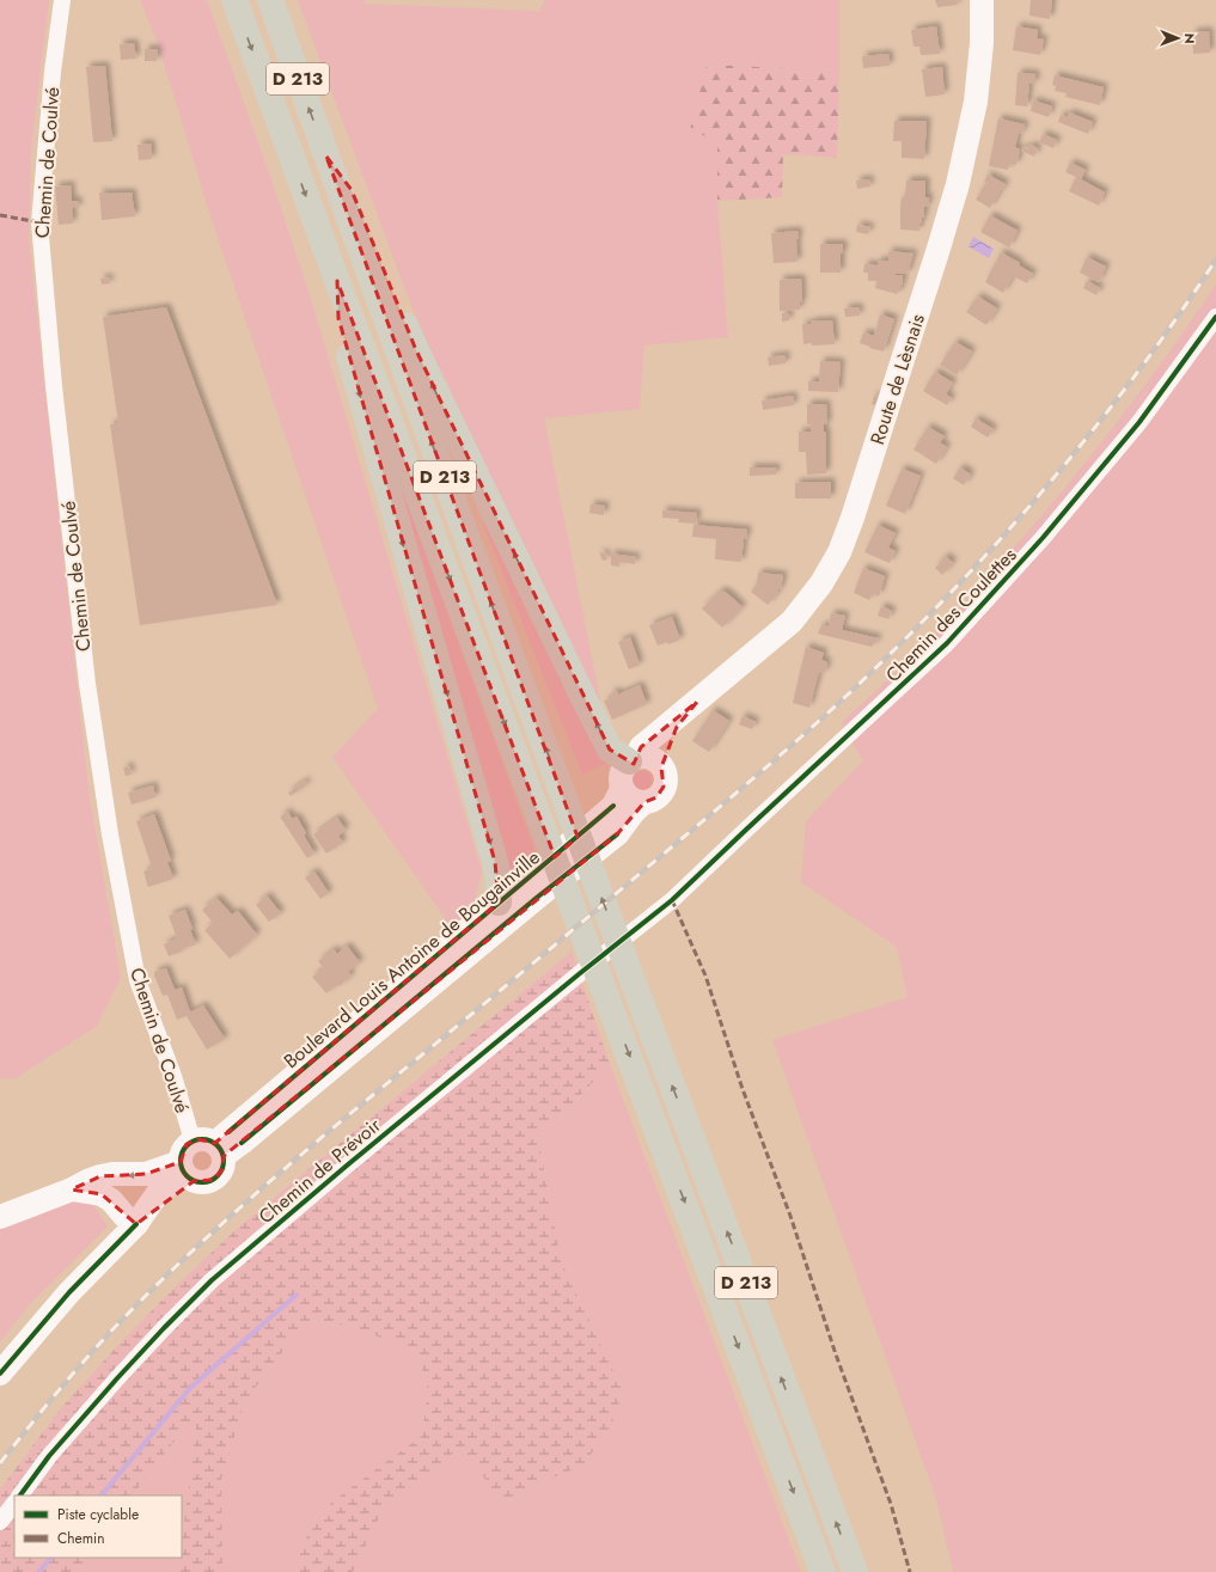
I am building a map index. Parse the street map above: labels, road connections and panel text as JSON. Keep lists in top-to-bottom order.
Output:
{
  "streets": {
    "highway": ["D 213"],
    "main road": ["Route de Lèsnais", "Boulevard Louis Antoine de Bougainville"],
    "street": ["Chemin de Coulvé", "Chemin des Coulettes", "Chemin de Prévoir"]
  },
  "crossings": [
    ["Chemin de Coulvé", "Boulevard Louis Antoine de Bougainville"],
    ["Route de Lèsnais", "Boulevard Louis Antoine de Bougainville"],
    ["Chemin des Coulettes", "Chemin de Prévoir"]
  ],
  "legend": ["Piste cyclable", "Chemin"],
  "north": "right"
}
